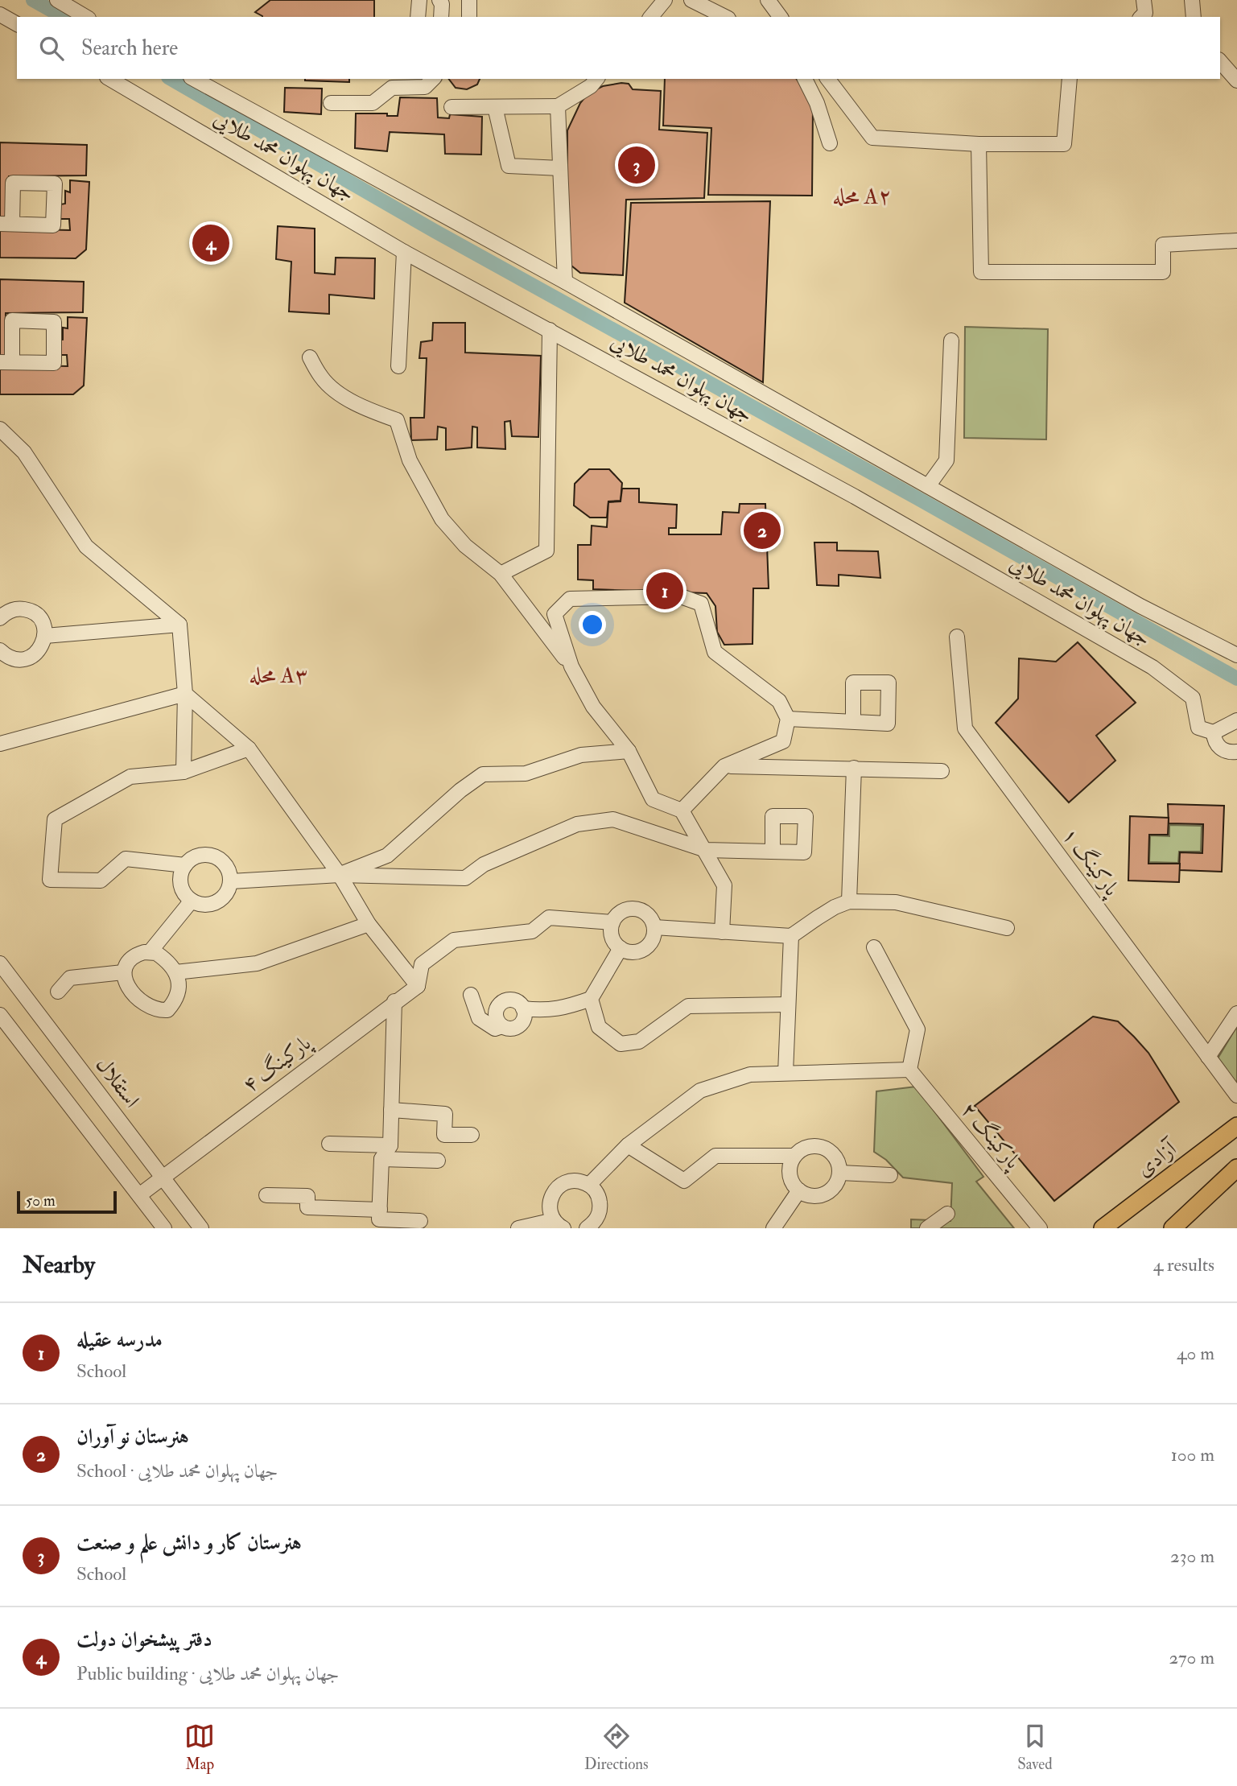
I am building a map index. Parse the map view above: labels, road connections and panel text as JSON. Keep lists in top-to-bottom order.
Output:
{
  "streets": {
    "main road": ["آزادی"],
    "street": [
      "جهان پهلوان محمد طلایی",
      "پارکینگ ۱",
      "پارکینگ ۴",
      "استقلال",
      "پارکینگ ۲"
    ]
  },
  "crossings": [
    ["پارکینگ ۴", "استقلال"]
  ],
  "districts": ["محله A۲", "محله A۳"],
  "scale_bar": "50 m",
  "page": {
    "search": "Search here",
    "pins": [
      "3",
      "4",
      "2",
      "1"
    ],
    "scale": "50 m",
    "heading": ["Nearby", "4 results"],
    "list": [
      {
        "mark": "1",
        "name": "مدرسه عقیله",
        "note": "School",
        "value": "40 m"
      },
      {
        "mark": "2",
        "name": "هنرستان نو آوران",
        "note": "School · جهان پهلوان محمد طلایی",
        "value": "100 m"
      },
      {
        "mark": "3",
        "name": "هنرستان کار و دانش علم و صنعت",
        "note": "School",
        "value": "230 m"
      },
      {
        "mark": "4",
        "name": "دفتر پیشخوان دولت",
        "note": "Public building · جهان پهلوان محمد طلایی",
        "value": "270 m"
      }
    ],
    "nav": ["Map", "Directions", "Saved"]
  }
}
